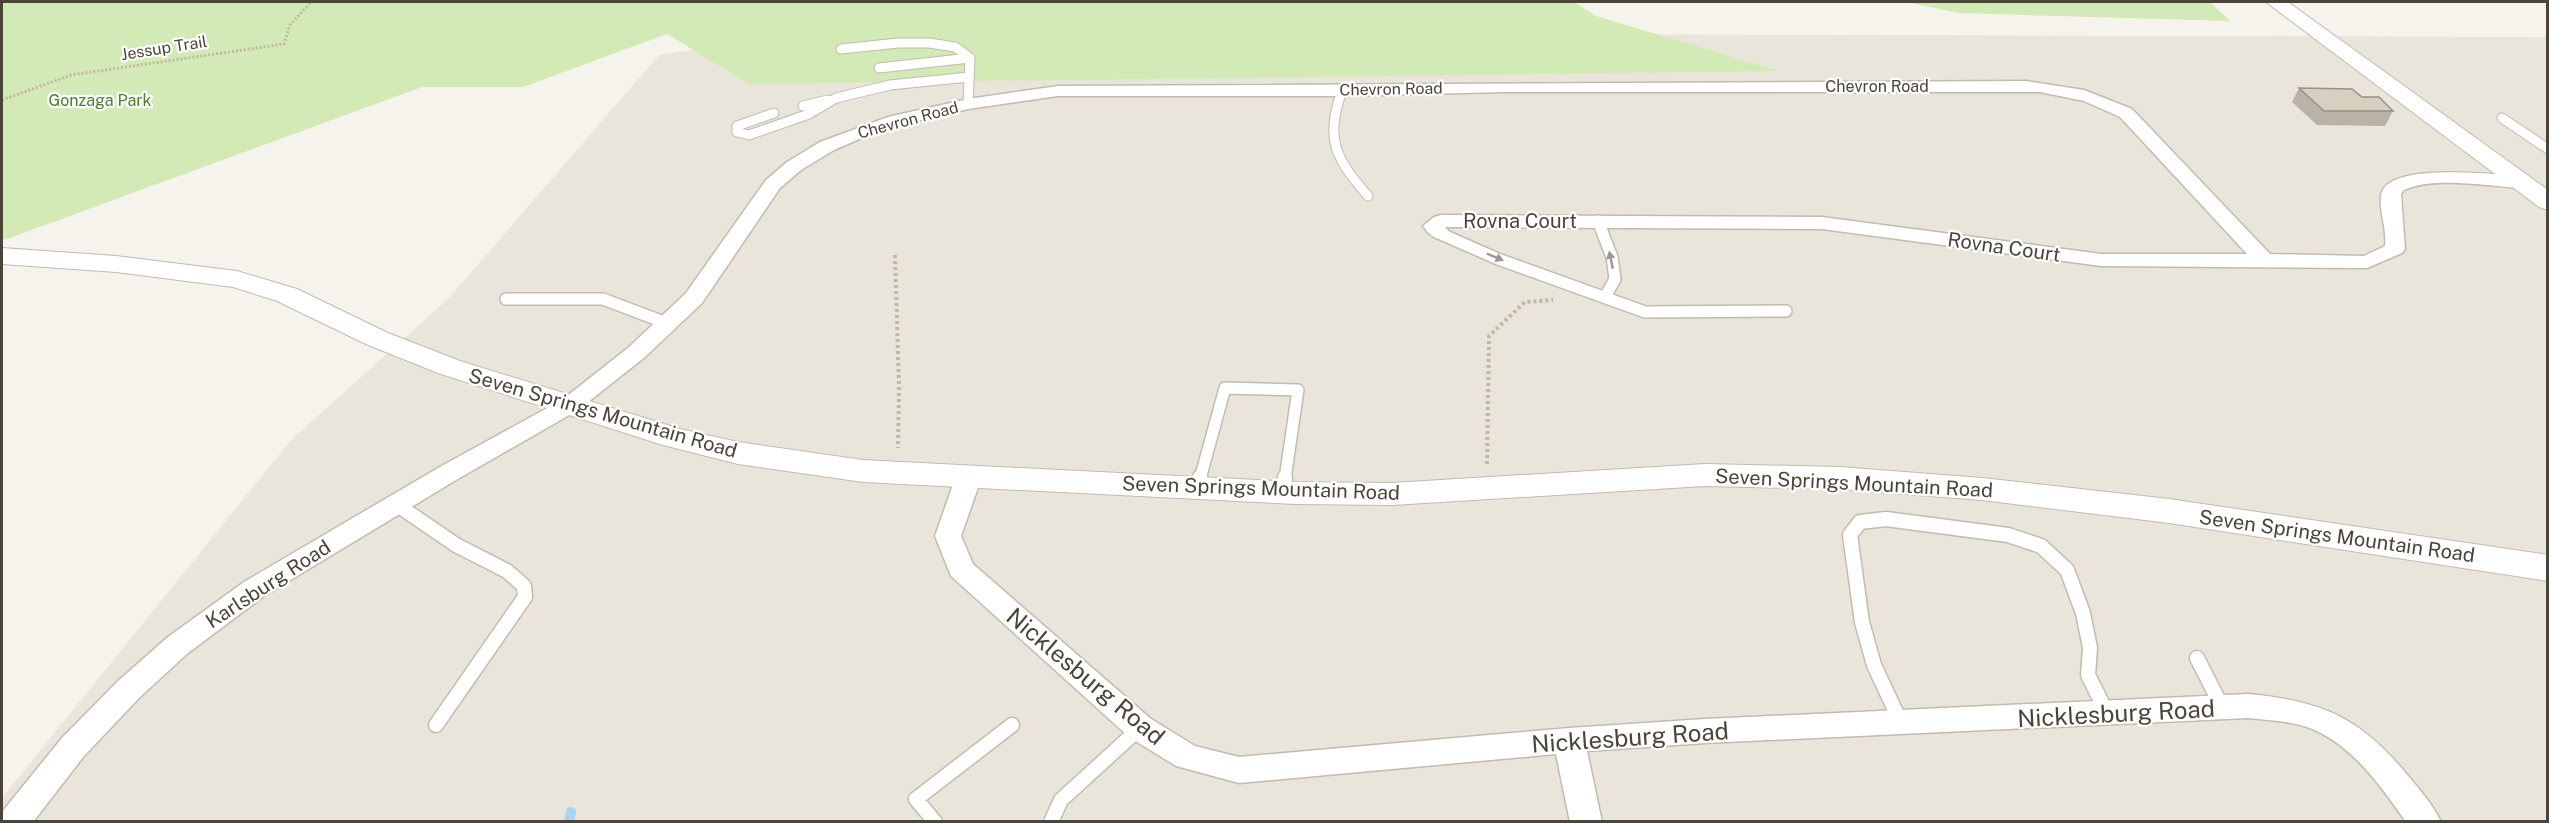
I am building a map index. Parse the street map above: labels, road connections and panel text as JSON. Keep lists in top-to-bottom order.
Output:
{
  "streets": {
    "street": [
      "Chevron Road",
      "Rovna Court",
      "Seven Springs Mountain Road",
      "Karlsburg Road",
      "Nicklesburg Road"
    ],
    "path": ["Jessup Trail"]
  },
  "crossings": [
    ["Chevron Road", "Rovna Court"],
    ["Chevron Road", "Seven Springs Mountain Road"],
    ["Chevron Road", "Karlsburg Road"],
    ["Seven Springs Mountain Road", "Karlsburg Road"],
    ["Seven Springs Mountain Road", "Nicklesburg Road"]
  ],
  "parks": ["Gonzaga Park"]
}
